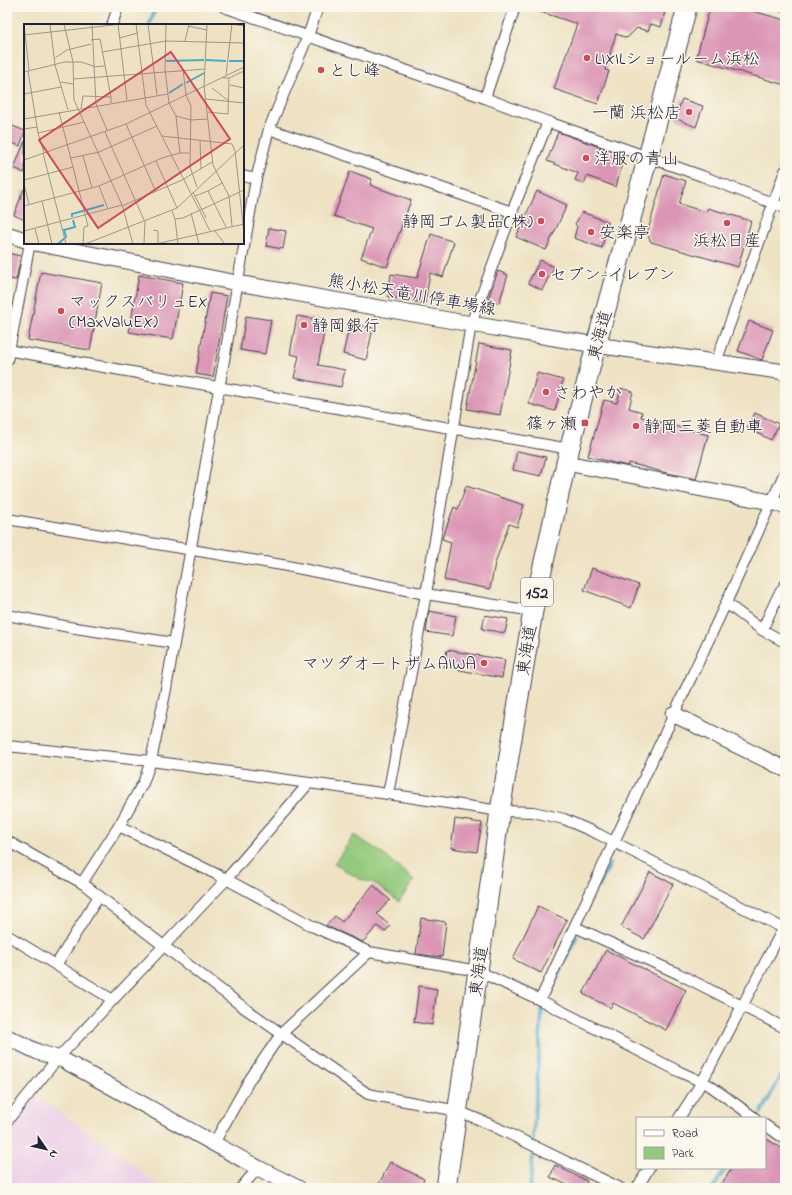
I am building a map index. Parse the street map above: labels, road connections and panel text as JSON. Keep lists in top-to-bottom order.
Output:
{
  "streets": {
    "highway": ["東海道", "152"],
    "main road": ["熊小松天竜川停車場線"]
  },
  "crossings": [
    ["熊小松天竜川停車場線", "東海道"]
  ],
  "places": {
    "other": [
      "LIXILショールーム浜松",
      "とし峰",
      "一蘭 浜松店",
      "洋服の青山",
      "静岡ゴム製品(株)",
      "浜松日産",
      "安楽亭",
      "セブン-イレブン",
      "マックスバリュEX (MaxValuEX)",
      "静岡銀行",
      "さわやか",
      "静岡三菱自動車",
      "マツダオートザムAIWA"
    ],
    "transit": ["篠ヶ瀬"]
  },
  "legend": ["Road", "Park"],
  "north": "bottom right"
}
